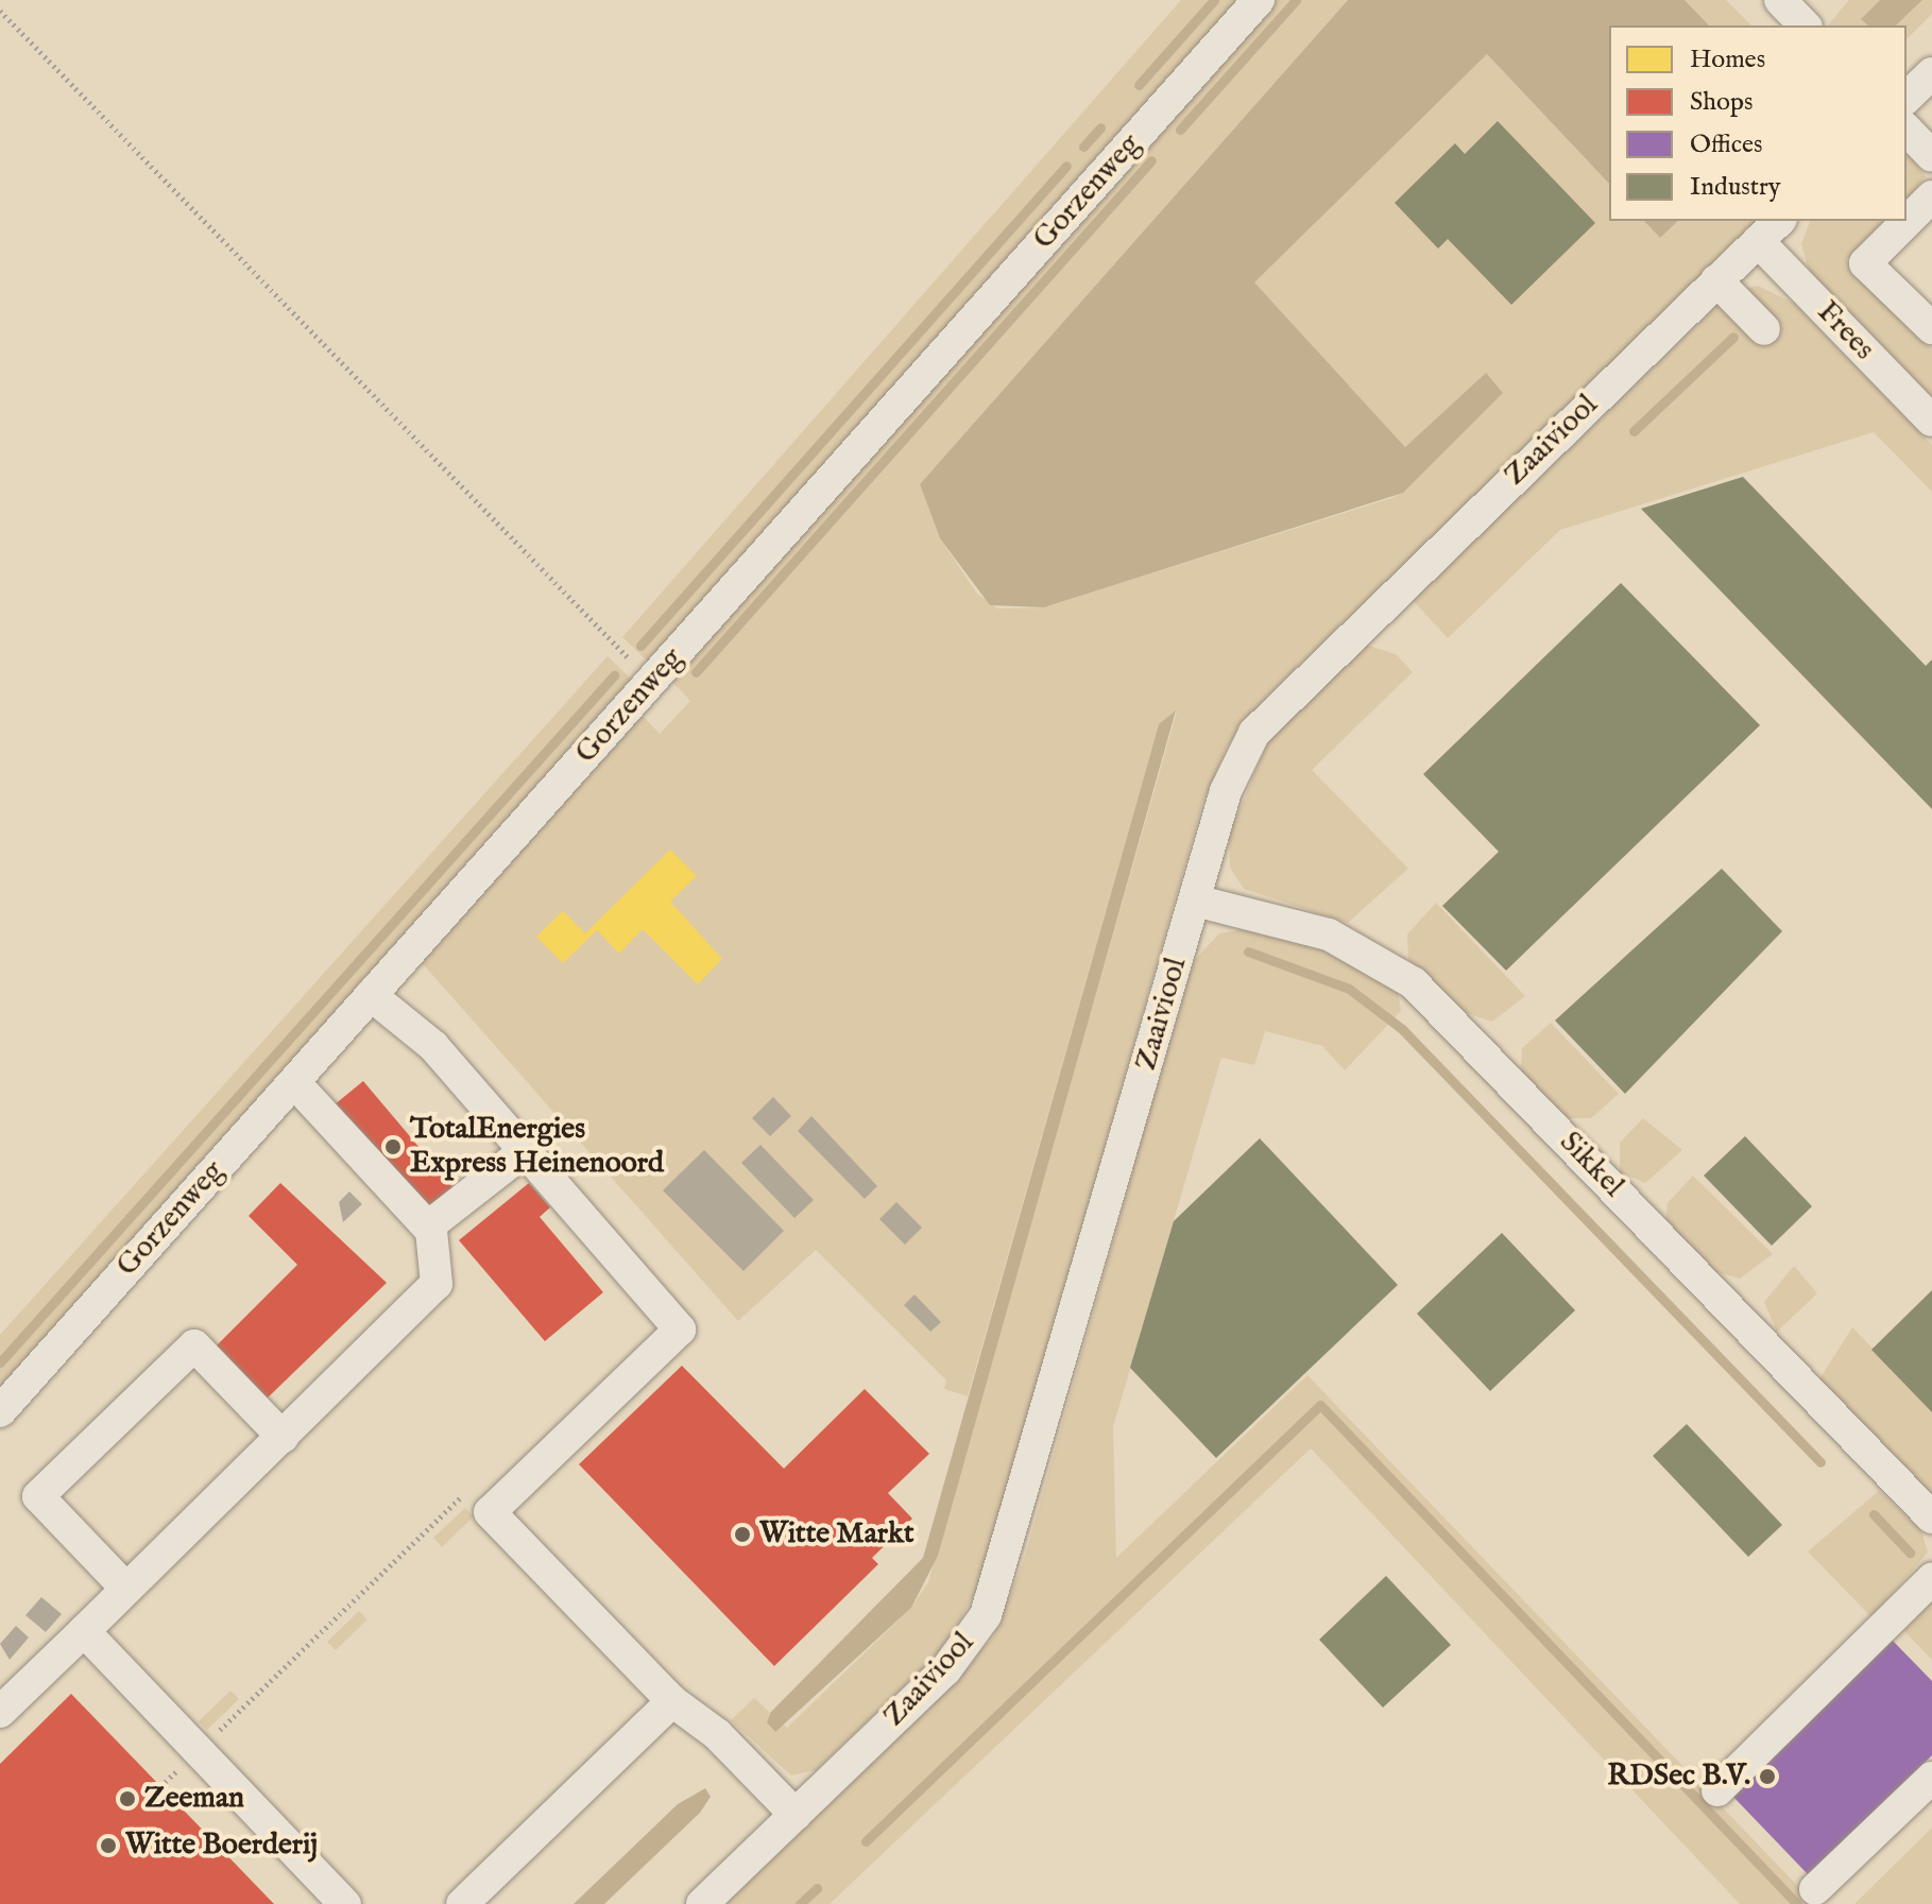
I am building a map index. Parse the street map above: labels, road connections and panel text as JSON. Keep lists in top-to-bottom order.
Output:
{
  "streets": {
    "street": [
      "Gorzenweg",
      "Frees",
      "Zaaiviool",
      "Sikkel"
    ]
  },
  "crossings": [
    ["Frees", "Zaaiviool"],
    ["Zaaiviool", "Sikkel"]
  ],
  "places": [
    "TotalEnergies Express Heinenoord",
    "Witte Markt",
    "RDSec B.V.",
    "Zeeman",
    "Witte Boerderij"
  ],
  "legend": [
    "Homes",
    "Shops",
    "Offices",
    "Industry"
  ]
}
